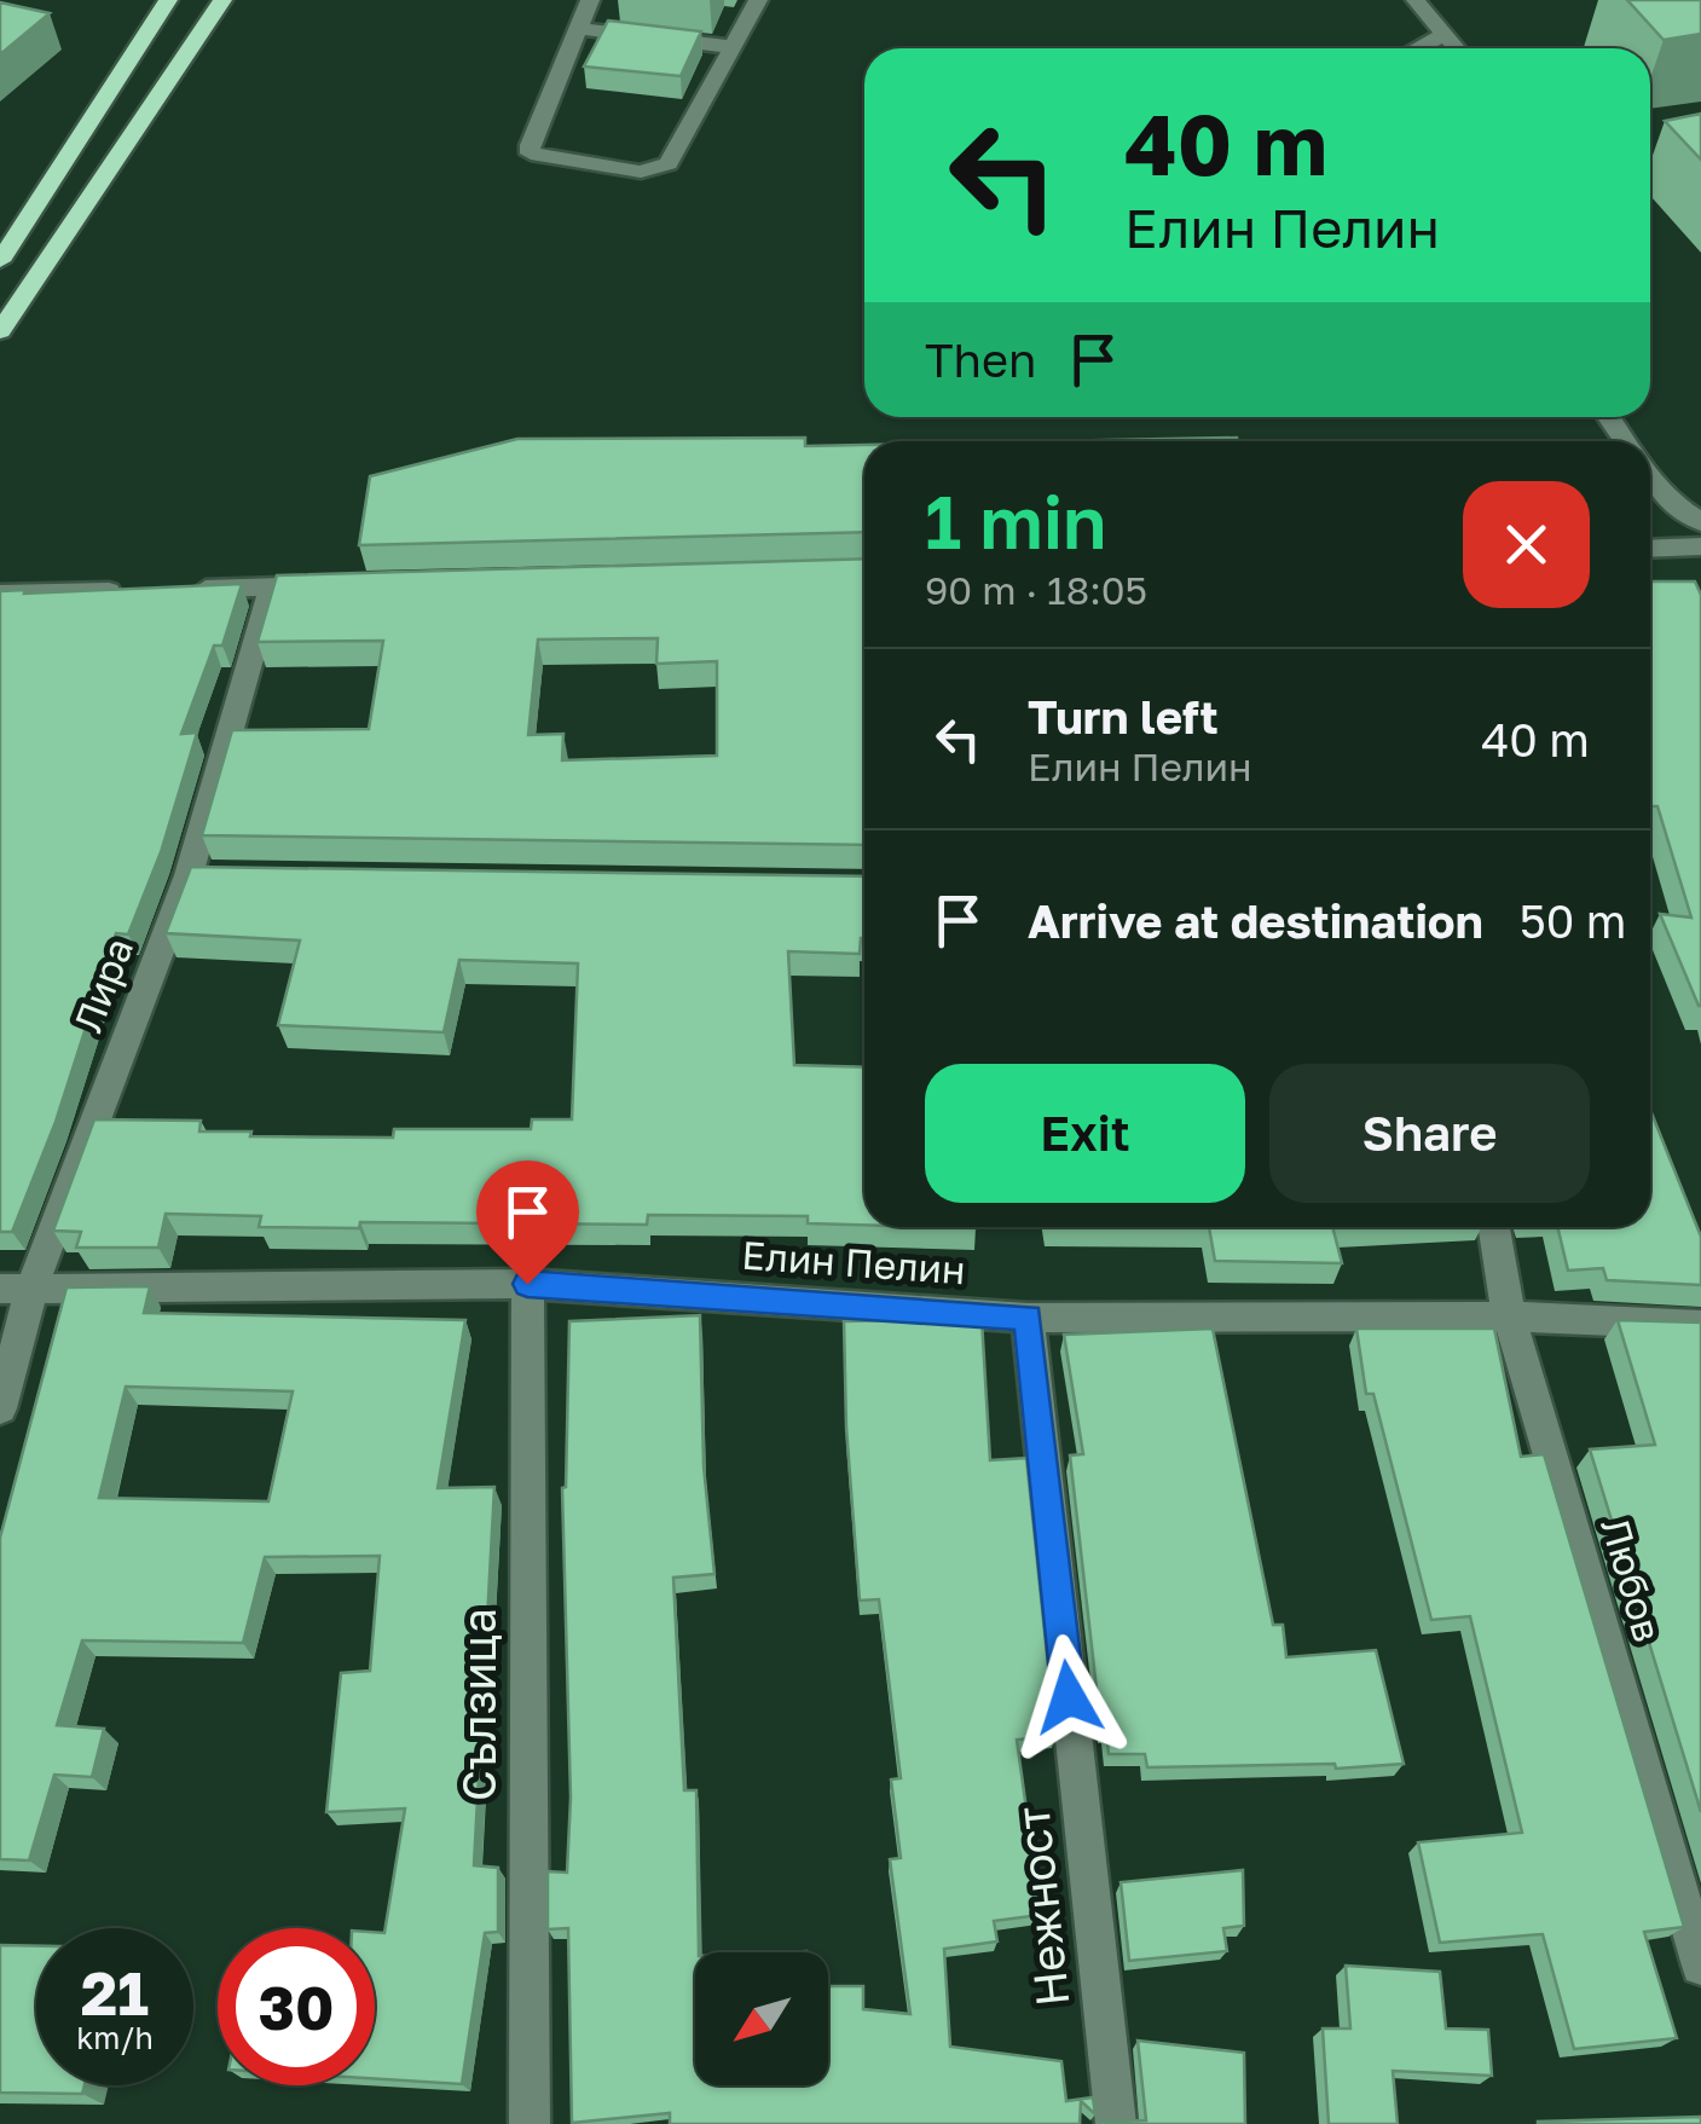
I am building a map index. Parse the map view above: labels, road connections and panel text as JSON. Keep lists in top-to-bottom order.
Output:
{
  "streets": {
    "street": [
      "Лира",
      "Елин Пелин",
      "Любов",
      "Сълзица",
      "Нежност"
    ]
  },
  "crossings": [
    ["Лира", "Елин Пелин"],
    ["Елин Пелин", "Любов"],
    ["Елин Пелин", "Сълзица"],
    ["Елин Пелин", "Нежност"]
  ],
  "north": "bottom left",
  "page": {
    "turn": ["40 m", "Елин Пелин"],
    "then": "Then",
    "heading": ["1 min", "90 m · 18:05"],
    "list": [
      {
        "name": "Turn left",
        "note": "Елин Пелин",
        "value": "40 m"
      },
      {
        "name": "Arrive at destination",
        "value": "50 m"
      }
    ],
    "buttons": ["Exit", "Share"],
    "speed": "21 km/h",
    "limit": "30"
  }
}
